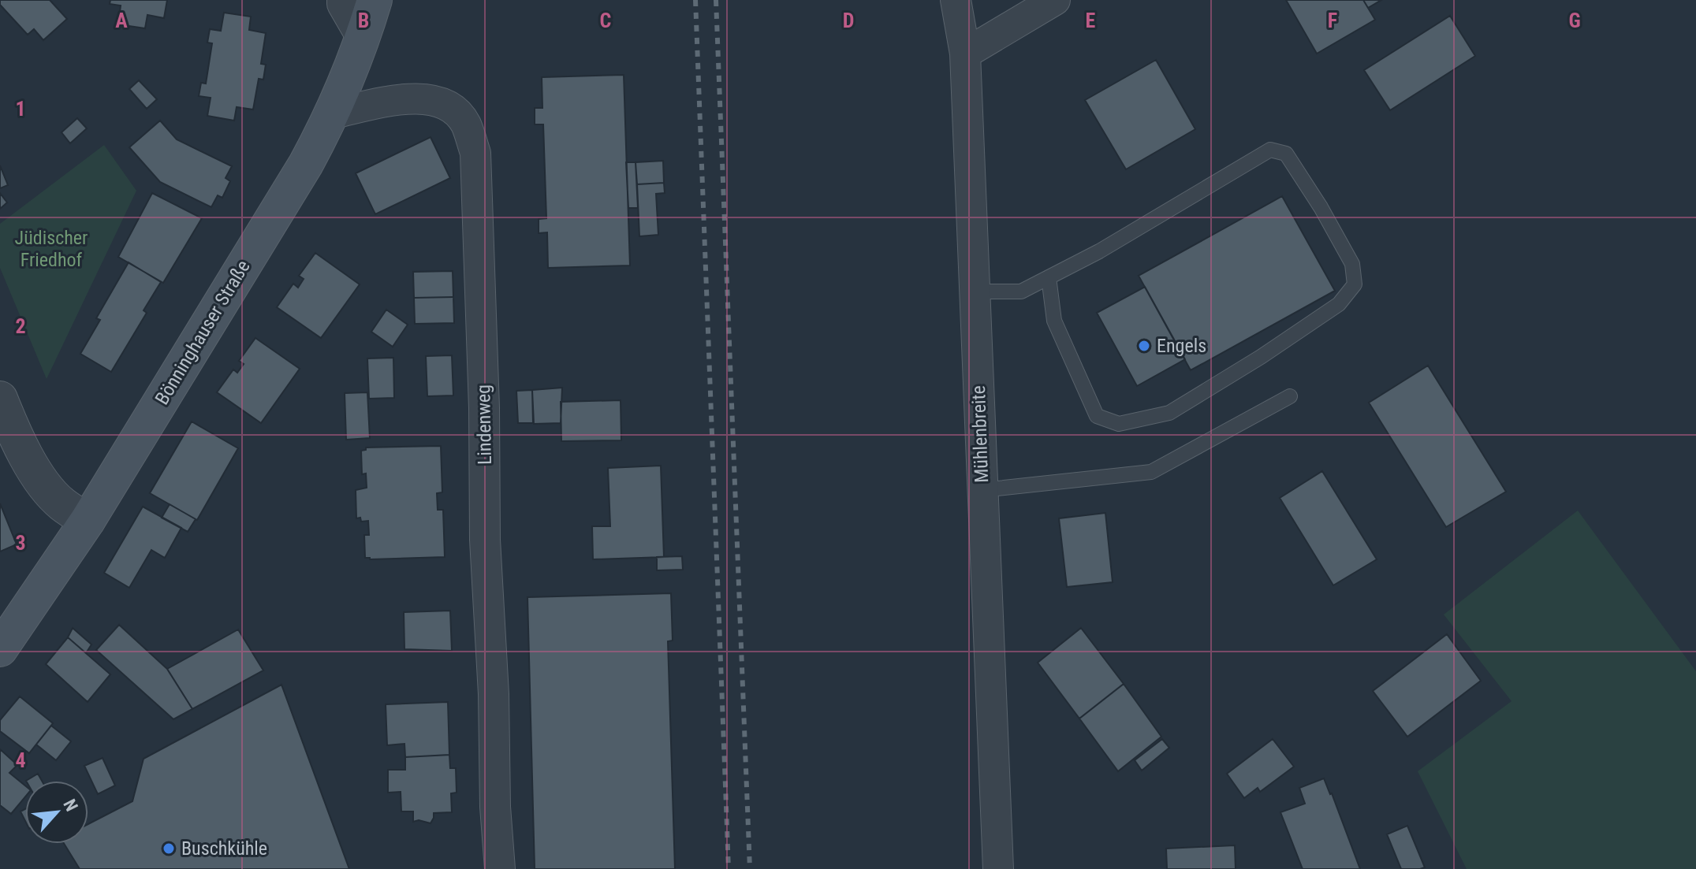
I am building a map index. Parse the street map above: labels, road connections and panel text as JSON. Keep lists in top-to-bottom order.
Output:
{
  "streets": {
    "main road": ["Bönninghauser Straße"],
    "street": ["Lindenweg", "Mühlenbreite"]
  },
  "crossings": [
    ["Bönninghauser Straße", "Lindenweg"]
  ],
  "parks": ["Jüdischer Friedhof"],
  "places": ["Engels", "Buschkühle"],
  "north": "top right",
  "grid": {
    "columns": [
      "A",
      "B",
      "C",
      "D",
      "E",
      "F",
      "G"
    ],
    "rows": [
      "1",
      "2",
      "3",
      "4"
    ]
  }
}
